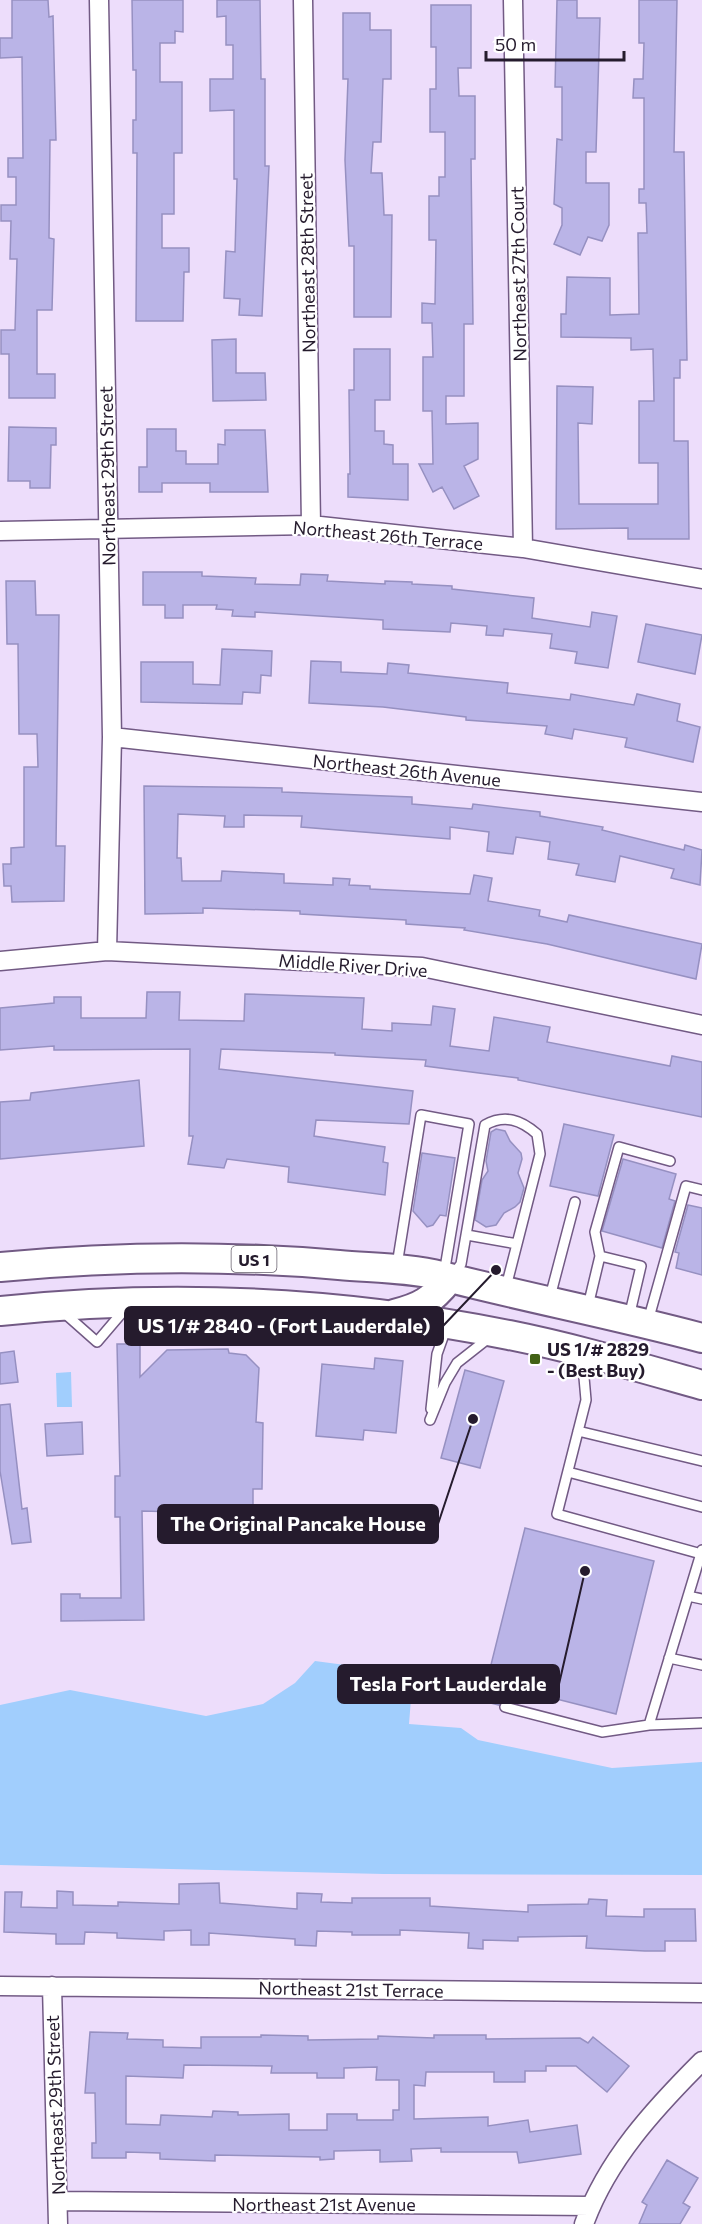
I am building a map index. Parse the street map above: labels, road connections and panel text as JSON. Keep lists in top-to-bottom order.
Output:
{
  "streets": {
    "main road": ["US 1"],
    "street": [
      "Northeast 28th Street",
      "Northeast 27th Court",
      "Northeast 29th Street",
      "Northeast 26th Terrace",
      "Northeast 26th Avenue",
      "Middle River Drive",
      "Northeast 21st Terrace",
      "Northeast 21st Avenue"
    ]
  },
  "crossings": [
    ["Northeast 28th Street", "Northeast 26th Terrace"],
    ["Northeast 27th Court", "Northeast 26th Terrace"],
    ["Northeast 29th Street", "Northeast 26th Terrace"],
    ["Northeast 29th Street", "Northeast 26th Avenue"],
    ["Northeast 29th Street", "Middle River Drive"],
    ["Northeast 29th Street", "Northeast 21st Terrace"],
    ["Northeast 29th Street", "Northeast 21st Avenue"]
  ],
  "places": {
    "other": ["US 1/# 2840 - (Fort Lauderdale)", "The Original Pancake House", "Tesla Fort Lauderdale"],
    "transit": ["US 1/# 2829 - (Best Buy)"]
  },
  "scale_bar": "50 m"
}
